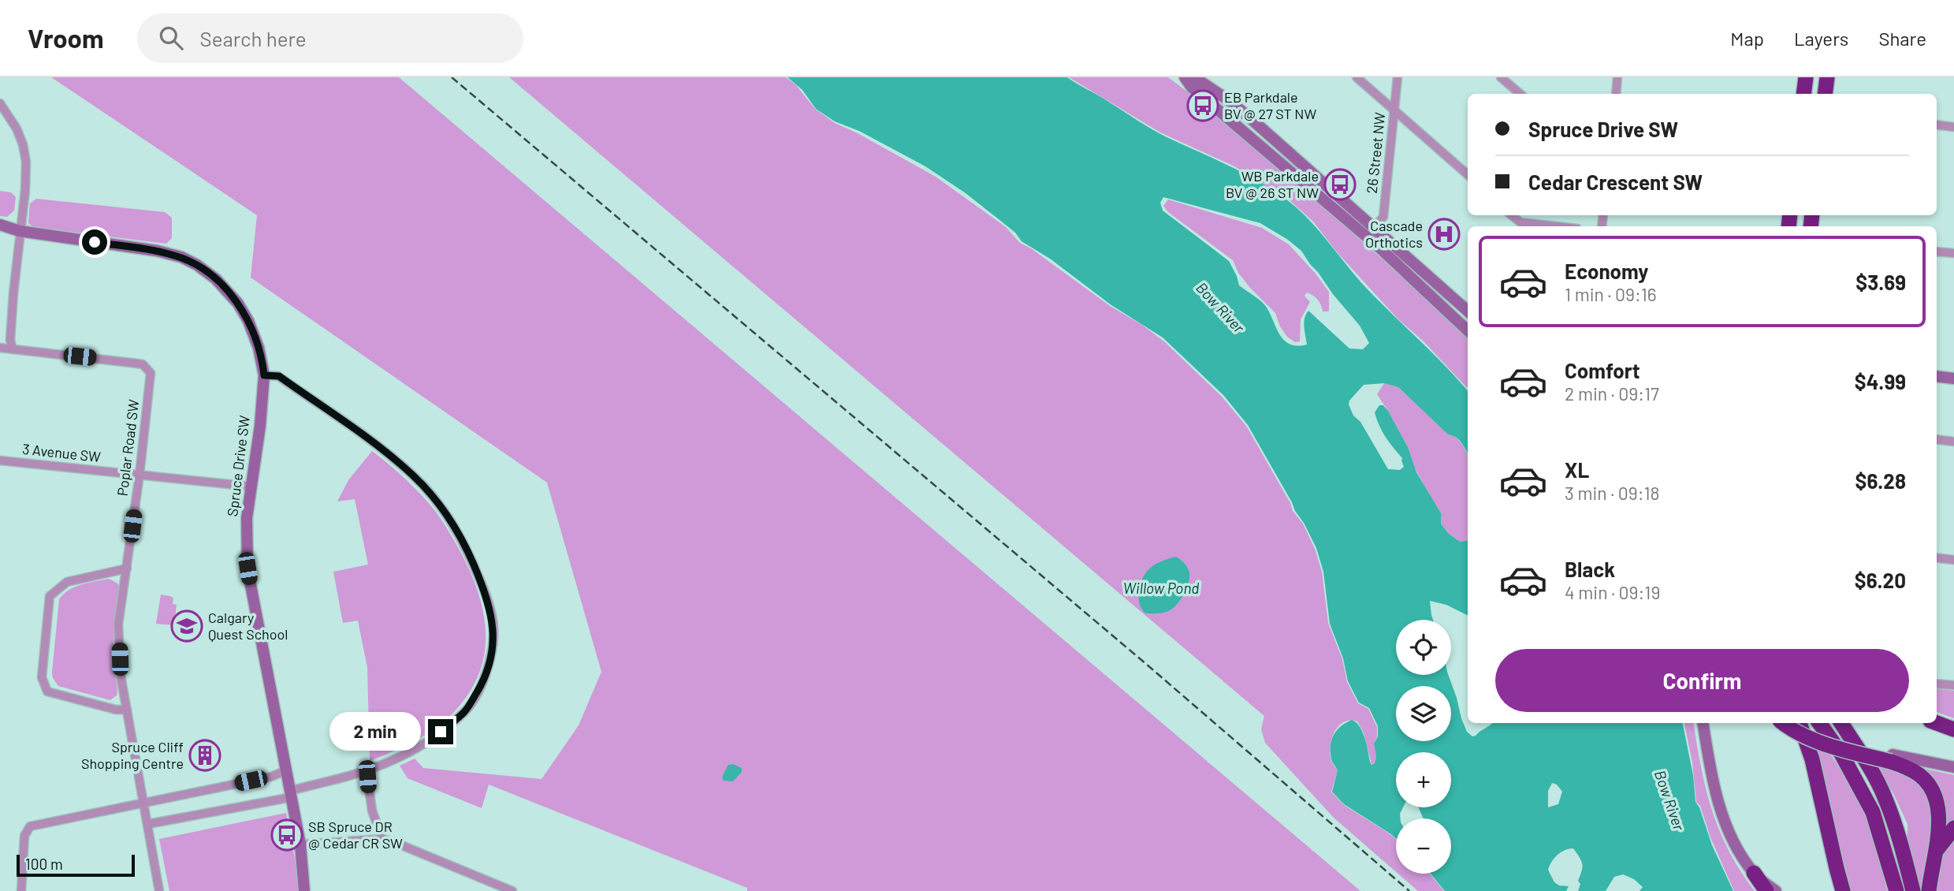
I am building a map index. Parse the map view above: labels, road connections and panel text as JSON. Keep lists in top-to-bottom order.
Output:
{
  "streets": {
    "main road": ["Spruce Drive SW"],
    "street": ["26 Street NW", "Poplar Road SW", "3 Avenue SW"]
  },
  "crossings": [
    ["Poplar Road SW", "3 Avenue SW"],
    ["3 Avenue SW", "Spruce Drive SW"]
  ],
  "water": ["Bow River", "Willow Pond"],
  "places": {
    "bus stop": ["EB Parkdale BV @ 27 ST NW", "WB Parkdale BV @ 26 ST NW", "SB Spruce DR @ Cedar CR SW"],
    "hospital": ["Cascade Orthotics"],
    "school or university": ["Calgary Quest School"],
    "building": ["Spruce Cliff Shopping Centre"]
  },
  "scale_bar": "100 m",
  "page": {
    "header": "Vroom",
    "search": "Search here",
    "nav": ["Map", "Layers", "Share"],
    "banner": ["Spruce Drive SW", "Cedar Crescent SW"],
    "list": [
      {
        "name": "Economy",
        "note": "1 min · 09:16",
        "value": "$3.69"
      },
      {
        "name": "Comfort",
        "note": "2 min · 09:17",
        "value": "$4.99"
      },
      {
        "name": "XL",
        "note": "3 min · 09:18",
        "value": "$6.28"
      },
      {
        "name": "Black",
        "note": "4 min · 09:19",
        "value": "$6.20"
      }
    ],
    "map_buttons": ["+", "−"],
    "buttons": "Confirm",
    "bubble": "2 min",
    "scale": "100 m"
  }
}
